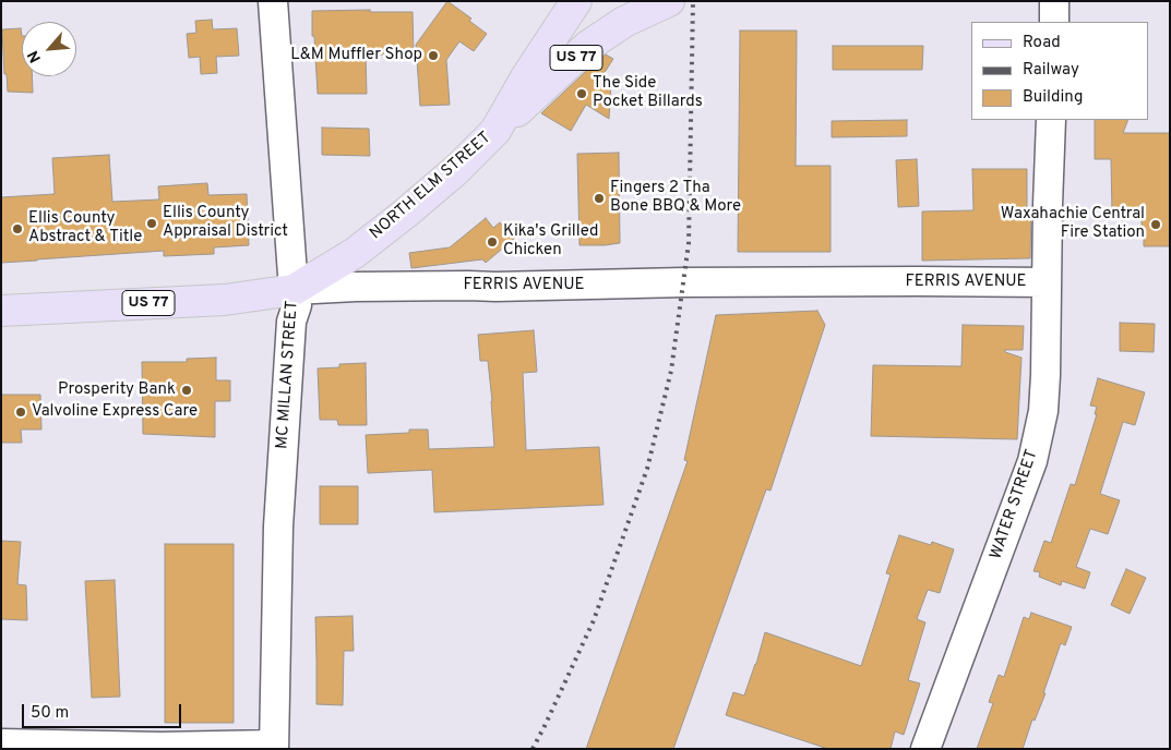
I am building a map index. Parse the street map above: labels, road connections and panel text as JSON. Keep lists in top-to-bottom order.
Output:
{
  "streets": {
    "main road": ["US 77", "NORTH ELM STREET", "FERRIS AVENUE"],
    "street": ["MC MILLAN STREET", "WATER STREET"]
  },
  "crossings": [
    ["US 77", "NORTH ELM STREET"],
    ["NORTH ELM STREET", "FERRIS AVENUE"],
    ["NORTH ELM STREET", "MC MILLAN STREET"],
    ["FERRIS AVENUE", "MC MILLAN STREET"],
    ["FERRIS AVENUE", "WATER STREET"]
  ],
  "places": [
    "L&M Muffler Shop",
    "The Side Pocket Billards",
    "Fingers 2 Tha Bone BBQ & More",
    "Ellis County Appraisal District",
    "Waxahachie Central Fire Station",
    "Ellis County Abstract & Title",
    "Kika's Grilled Chicken",
    "Prosperity Bank",
    "Valvoline Express Care"
  ],
  "legend": ["Road", "Railway", "Building"],
  "scale_bar": "50 m",
  "north": "bottom left"
}
